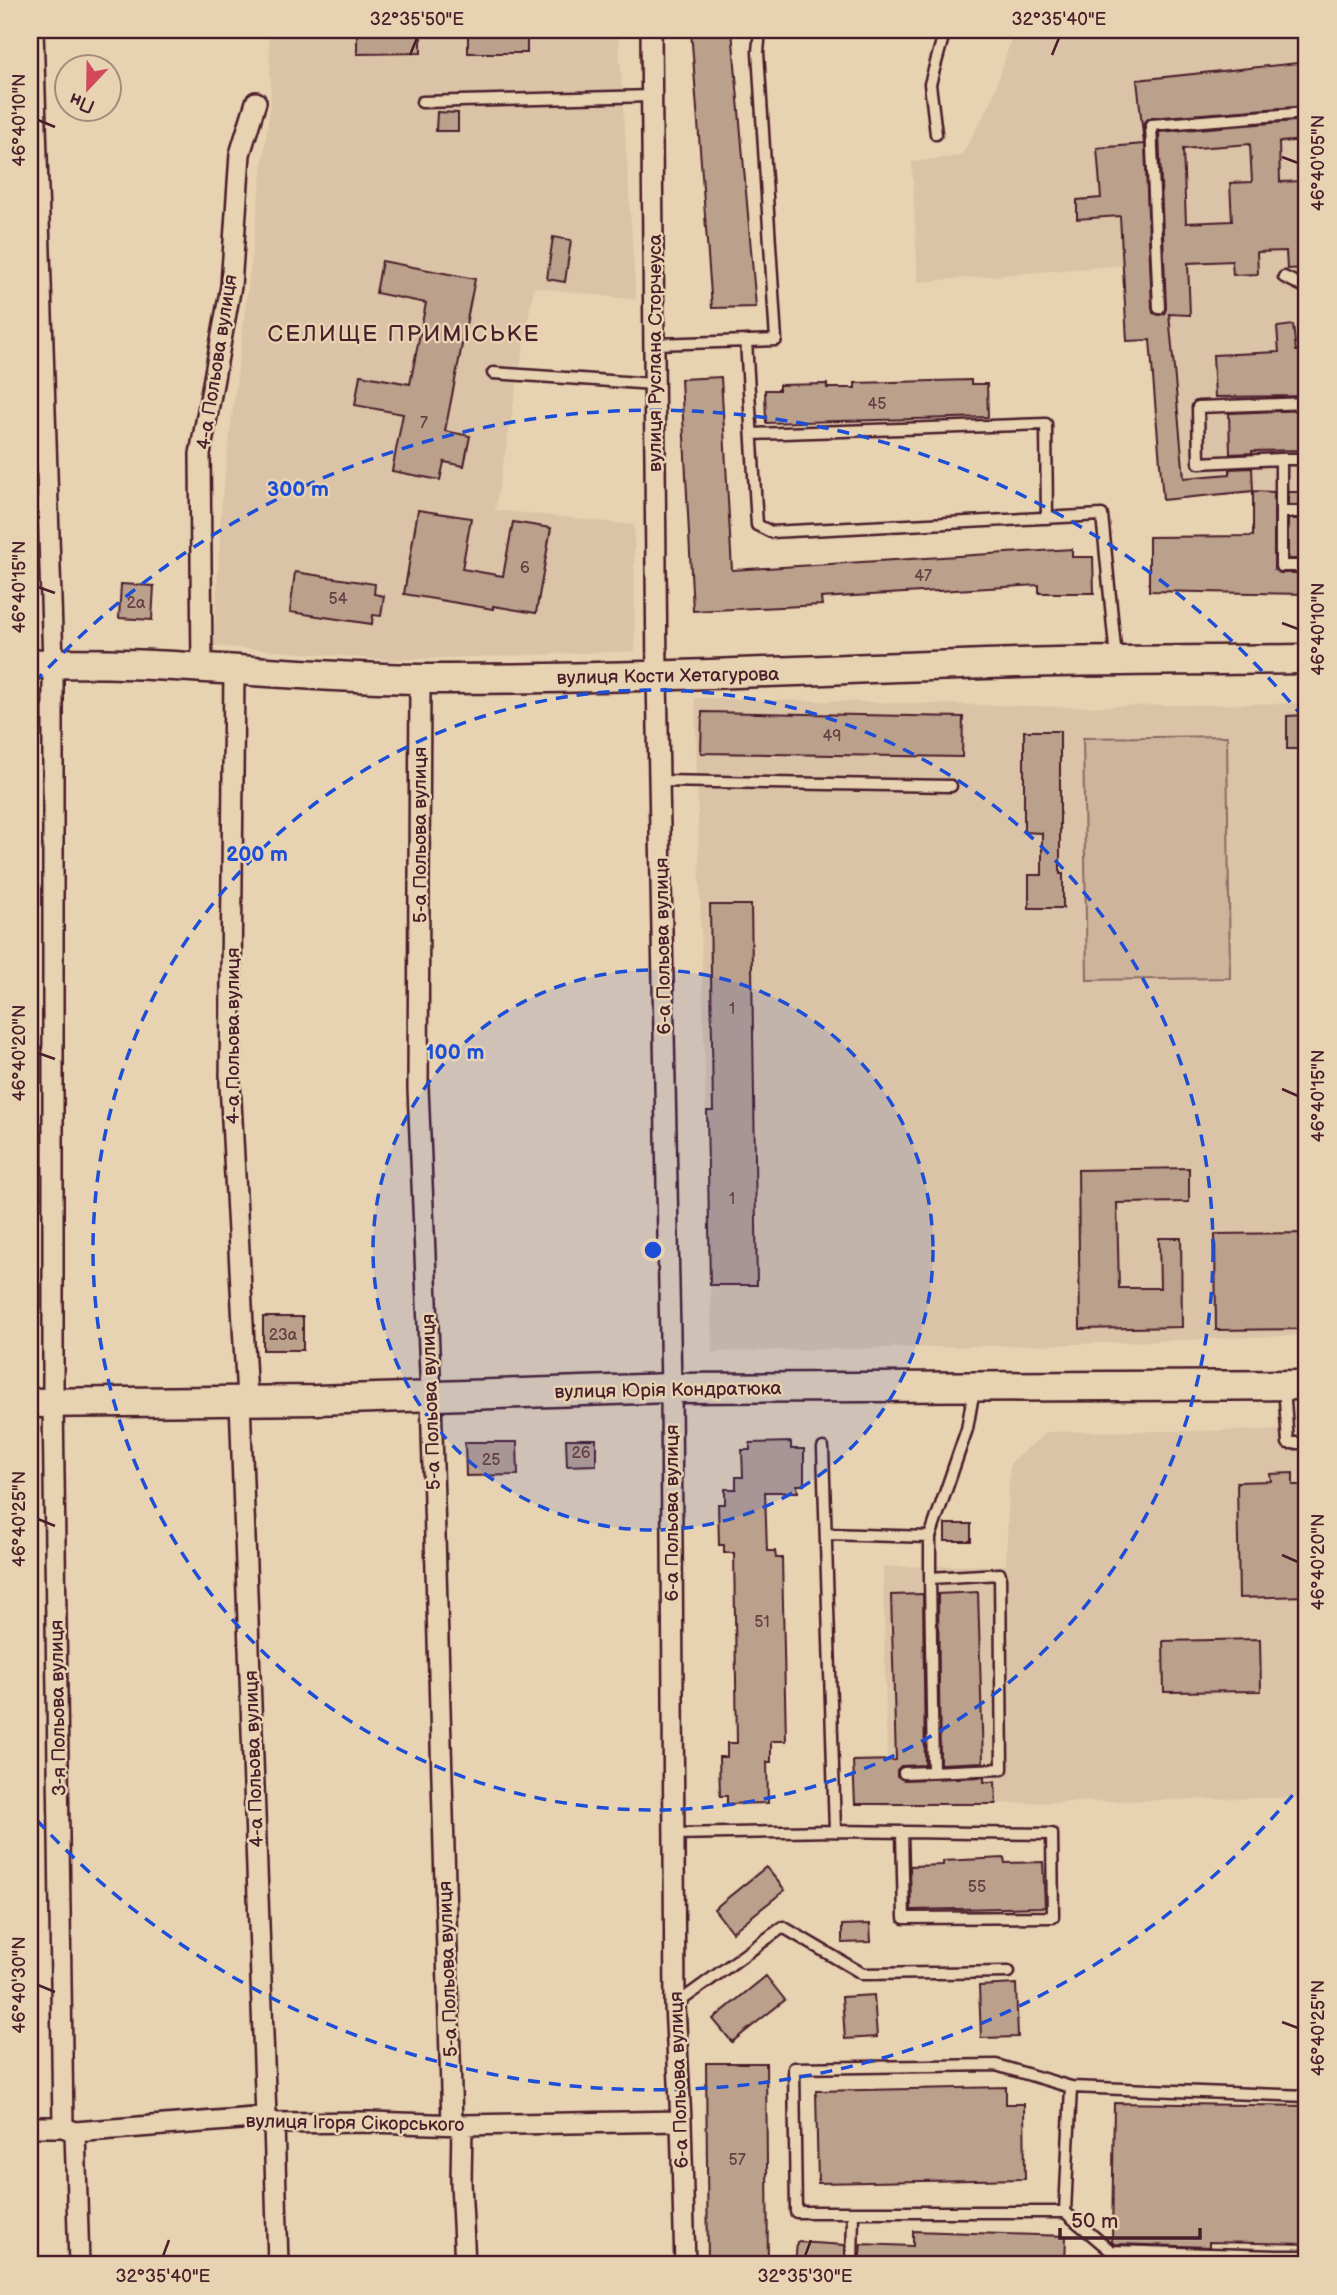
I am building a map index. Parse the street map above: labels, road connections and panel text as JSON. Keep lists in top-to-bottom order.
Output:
{
  "streets": {
    "street": [
      "вулиця Руслана Сторчеуса",
      "4-а Польова вулиця",
      "вулиця Кости Хетагурова",
      "5-а Польова вулиця",
      "6-а Польова вулиця",
      "вулиця Юрія Кондратюка",
      "3-я Польова вулиця",
      "вулиця Ігоря Сікорського"
    ]
  },
  "crossings": [
    ["вулиця Руслана Сторчеуса", "вулиця Кости Хетагурова"],
    ["вулиця Руслана Сторчеуса", "6-а Польова вулиця"],
    ["4-а Польова вулиця", "вулиця Кости Хетагурова"],
    ["4-а Польова вулиця", "вулиця Юрія Кондратюка"],
    ["4-а Польова вулиця", "вулиця Ігоря Сікорського"],
    ["вулиця Кости Хетагурова", "5-а Польова вулиця"],
    ["вулиця Кости Хетагурова", "6-а Польова вулиця"],
    ["вулиця Кости Хетагурова", "3-я Польова вулиця"],
    ["5-а Польова вулиця", "вулиця Юрія Кондратюка"],
    ["5-а Польова вулиця", "вулиця Ігоря Сікорського"],
    ["6-а Польова вулиця", "вулиця Юрія Кондратюка"],
    ["6-а Польова вулиця", "вулиця Ігоря Сікорського"],
    ["вулиця Юрія Кондратюка", "3-я Польова вулиця"],
    ["3-я Польова вулиця", "вулиця Ігоря Сікорського"]
  ],
  "districts": ["СЕЛИЩЕ ПРИМІСЬКЕ"],
  "house_numbers": [
    "45",
    "7",
    "6",
    "47",
    "54",
    "2а",
    "49",
    "1",
    "1",
    "23а",
    "26",
    "25",
    "51",
    "55",
    "57"
  ],
  "scale_bar": "50 m",
  "north": "bottom",
  "coordinates": [
    "32°35'50\"E",
    "32°35'40\"E",
    "46°40'10\"N",
    "46°40'05\"N",
    "46°40'15\"N",
    "46°40'20\"N",
    "46°40'25\"N",
    "46°40'30\"N",
    "32°35'30\"E"
  ],
  "rings": ["300 m", "200 m", "100 m"]
}
